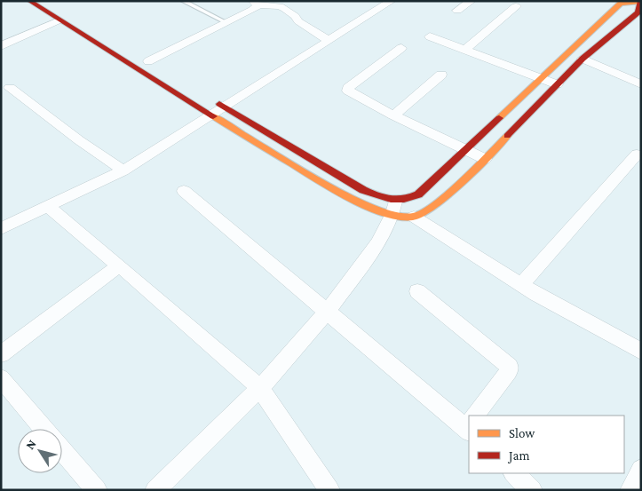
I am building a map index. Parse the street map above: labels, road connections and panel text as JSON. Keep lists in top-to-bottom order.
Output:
{
  "legend": ["Slow", "Jam"],
  "north": "top left"
}
